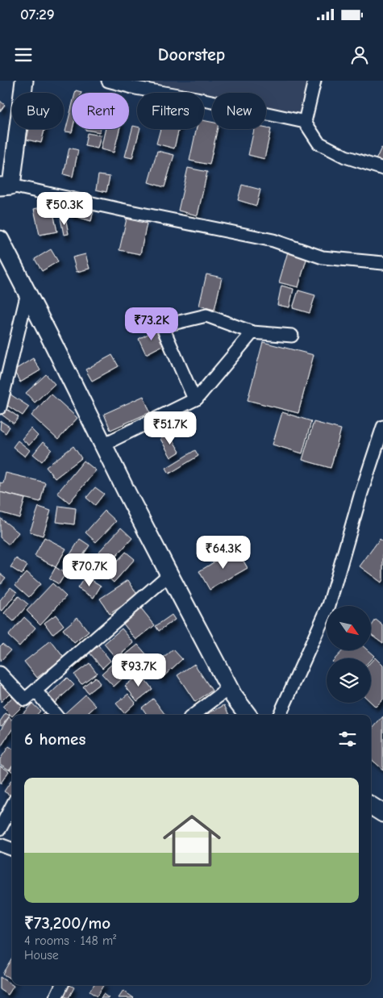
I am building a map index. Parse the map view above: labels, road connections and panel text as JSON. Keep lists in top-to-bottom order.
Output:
{
  "north": "bottom right",
  "page": {
    "status": "07:29",
    "header": "Doorstep",
    "chip": [
      "Buy",
      "Rent",
      "Filters",
      "New"
    ],
    "price": [
      "₹50.3K",
      "₹73.2K",
      "₹51.7K",
      "₹64.3K",
      "₹70.7K",
      "₹93.7K"
    ],
    "heading": "6 homes",
    "list": [
      {
        "name": "₹73,200/mo",
        "note": "4 rooms · 148 m² · House"
      }
    ]
  }
}
